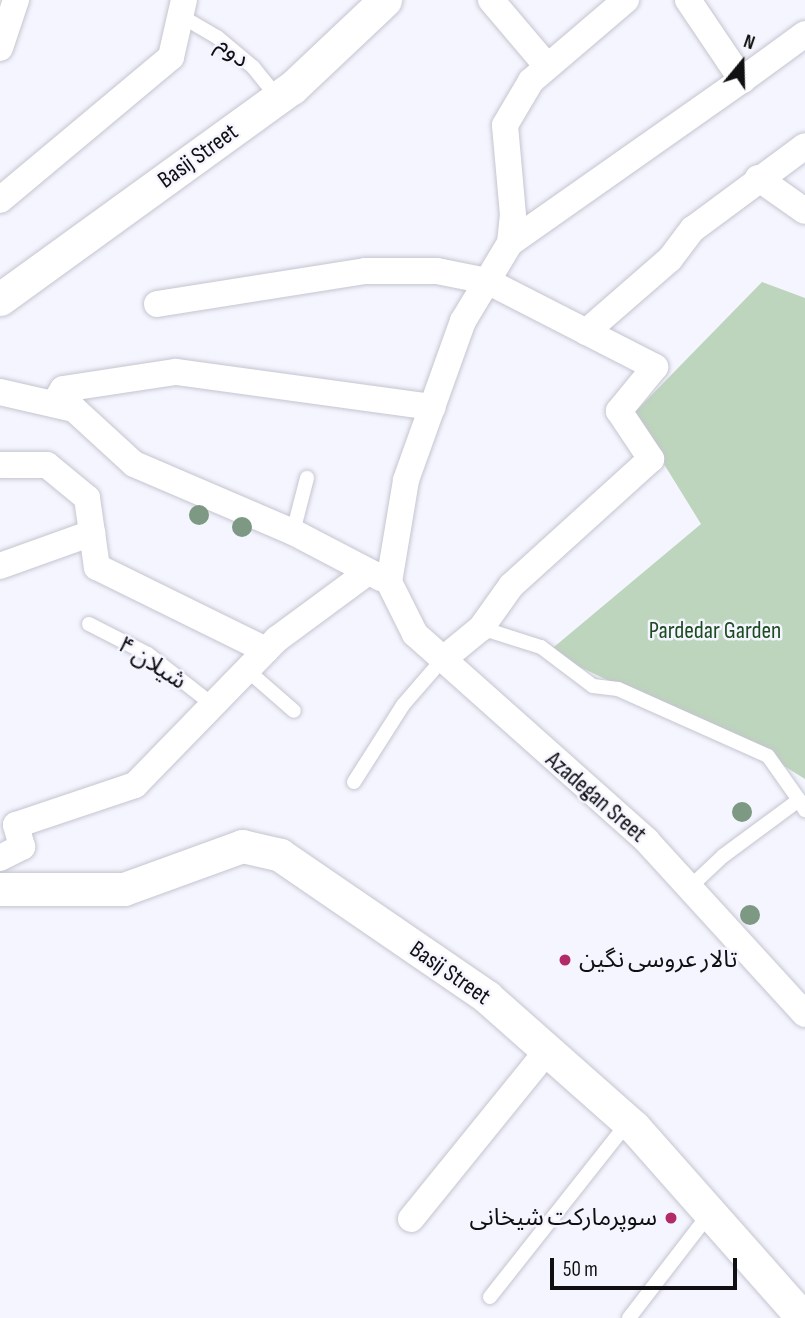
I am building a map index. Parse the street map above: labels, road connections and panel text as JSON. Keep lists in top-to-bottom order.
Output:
{
  "streets": {
    "street": ["Basij Street", "Azadegan Sreet"],
    "lane": ["دوم", "شیلان ۴"]
  },
  "crossings": [
    ["دوم", "Basij Street"]
  ],
  "parks": ["Pardedar Garden"],
  "places": ["تالار عروسی نگین", "سوپرمارکت شیخانی"],
  "scale_bar": "50 m",
  "north": "top"
}
